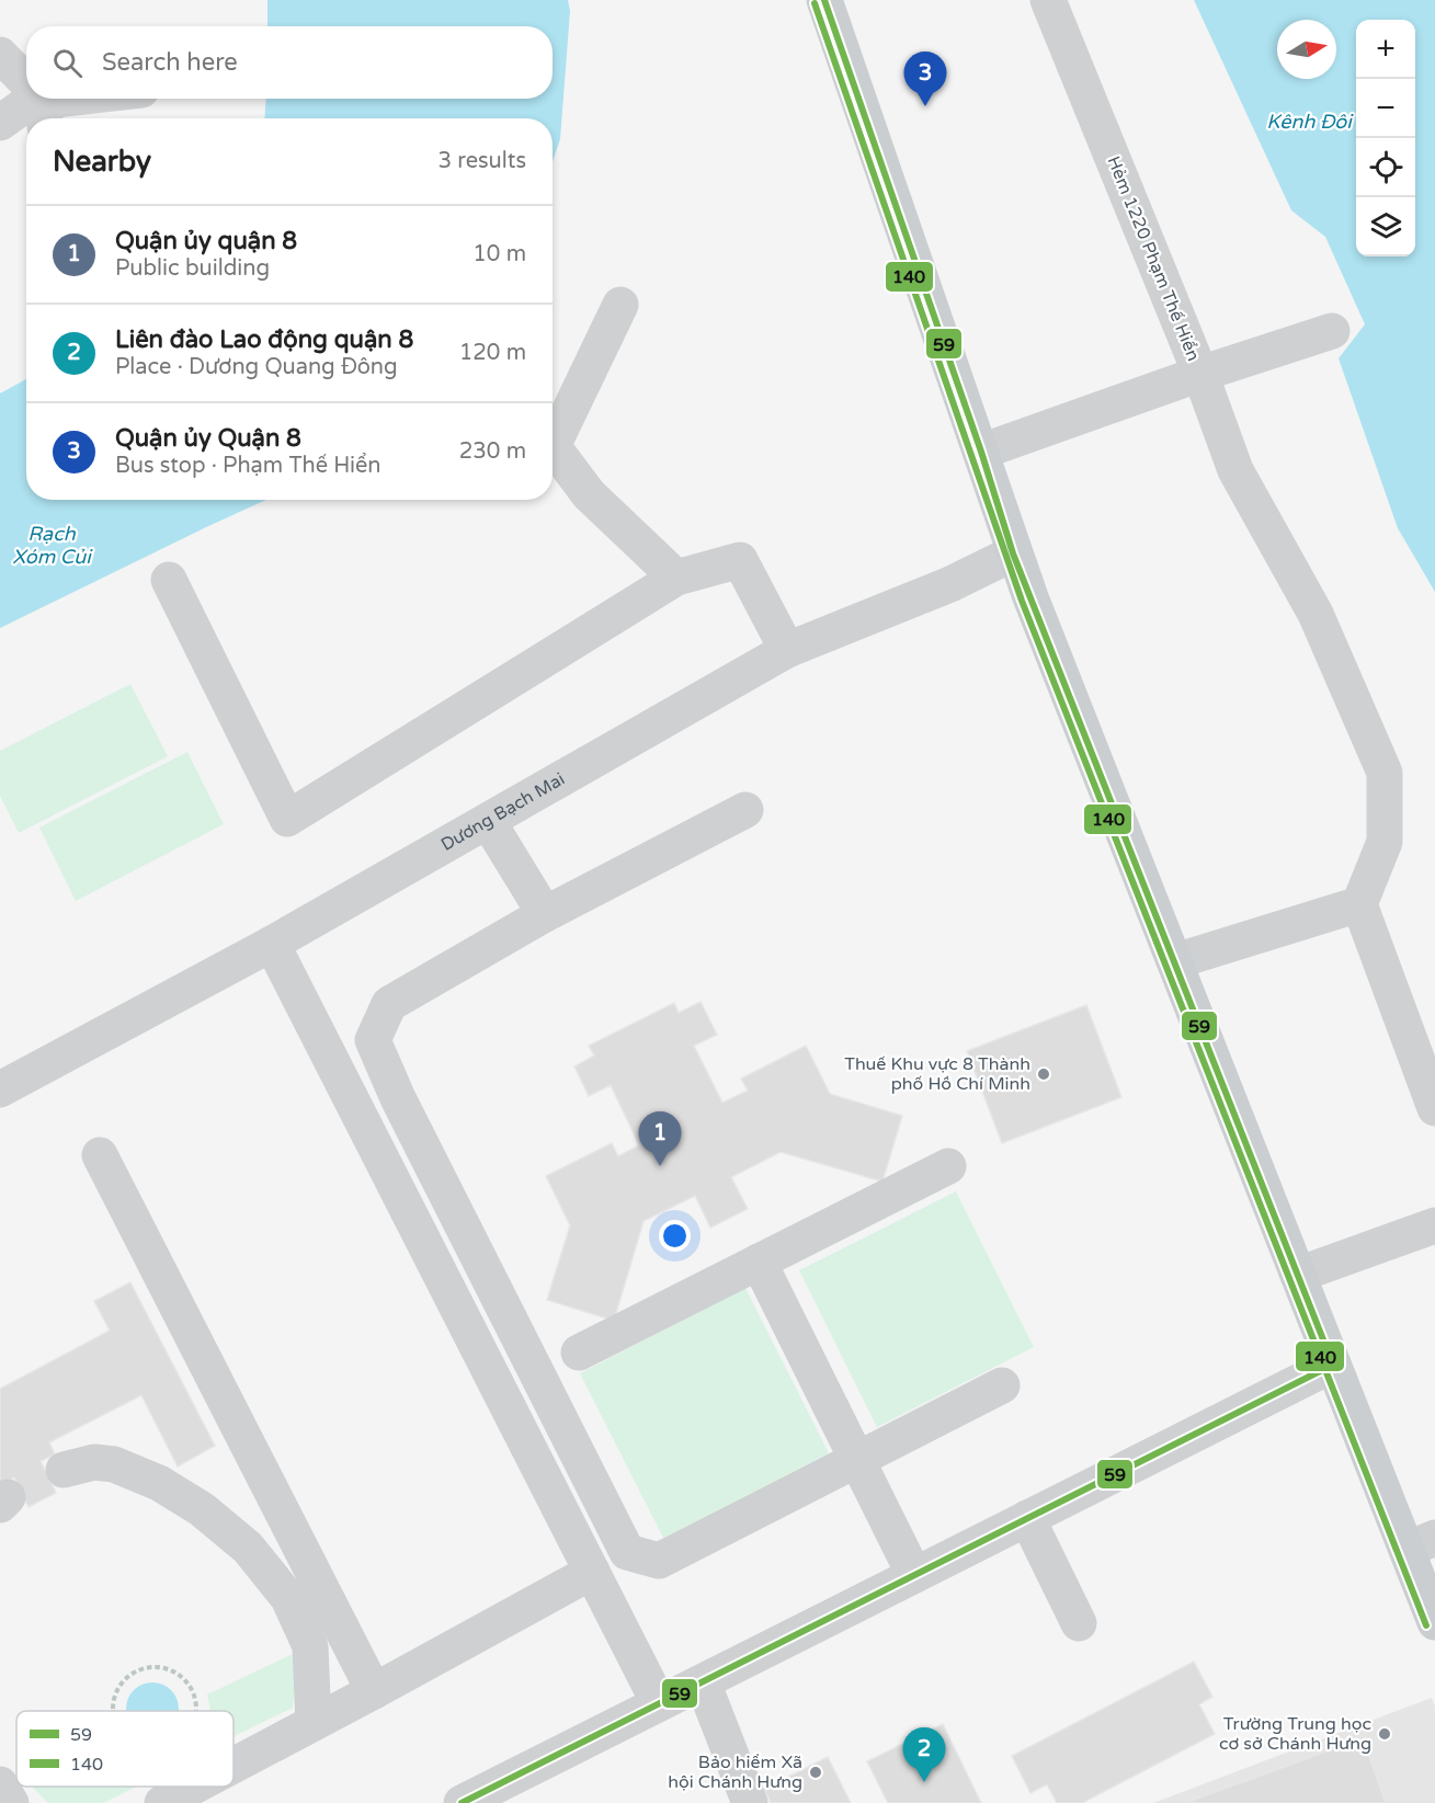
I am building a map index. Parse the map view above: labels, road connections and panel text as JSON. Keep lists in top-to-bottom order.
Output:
{
  "streets": {
    "street": ["Hẻm 1220 Phạm Thế Hiển", "Dương Bạch Mai"]
  },
  "water": ["Kênh Đôi", "Rạch Xóm Củi"],
  "places": ["Thuế Khu vực 8 Thành phố Hồ Chí Minh", "Trường Trung học cơ sở Chánh Hưng", "Bảo hiểm Xã hội Chánh Hưng"],
  "lines": ["transit line 59", "transit line 140"],
  "legend": ["59", "140"],
  "north": "right",
  "page": {
    "map_buttons": ["+", "−"],
    "search": "Search here",
    "pins": ["3", "1", "2"],
    "heading": ["Nearby", "3 results"],
    "list": [
      {
        "mark": "1",
        "name": "Quận ủy quận 8",
        "note": "Public building",
        "value": "10 m"
      },
      {
        "mark": "2",
        "name": "Liên đào Lao động quận 8",
        "note": "Place · Dương Quang Đông",
        "value": "120 m"
      },
      {
        "mark": "3",
        "name": "Quận ủy Quận 8",
        "note": "Bus stop · Phạm Thế Hiển",
        "value": "230 m"
      }
    ]
  }
}
